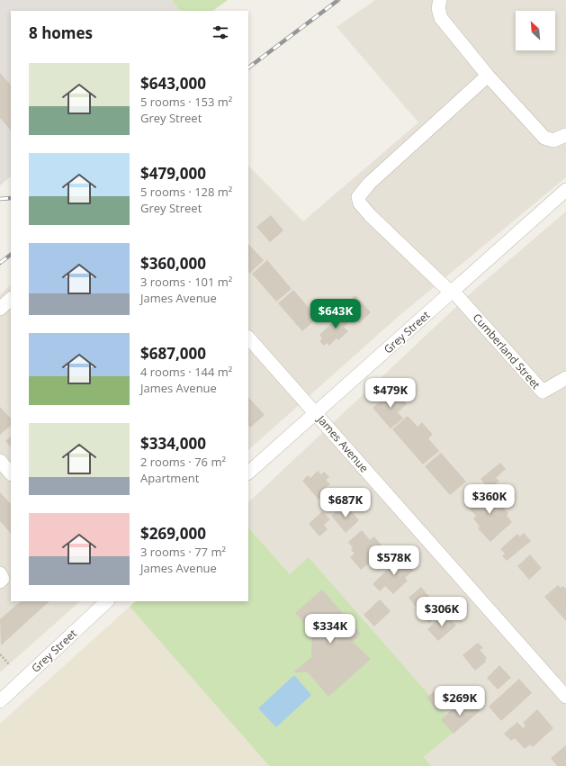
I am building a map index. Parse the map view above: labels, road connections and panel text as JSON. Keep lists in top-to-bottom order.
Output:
{
  "streets": {
    "street": ["Grey Street", "Cumberland Street", "James Avenue"]
  },
  "crossings": [
    ["Grey Street", "Cumberland Street"],
    ["Grey Street", "James Avenue"]
  ],
  "north": "top left",
  "page": {
    "heading": "8 homes",
    "list": [
      {
        "name": "$643,000",
        "note": "5 rooms · 153 m² · Grey Street"
      },
      {
        "name": "$479,000",
        "note": "5 rooms · 128 m² · Grey Street"
      },
      {
        "name": "$360,000",
        "note": "3 rooms · 101 m² · James Avenue"
      },
      {
        "name": "$687,000",
        "note": "4 rooms · 144 m² · James Avenue"
      },
      {
        "name": "$334,000",
        "note": "2 rooms · 76 m² · Apartment"
      },
      {
        "name": "$269,000",
        "note": "3 rooms · 77 m² · James Avenue"
      }
    ],
    "price": [
      "$643K",
      "$479K",
      "$360K",
      "$687K",
      "$578K",
      "$306K",
      "$334K",
      "$269K"
    ]
  }
}
